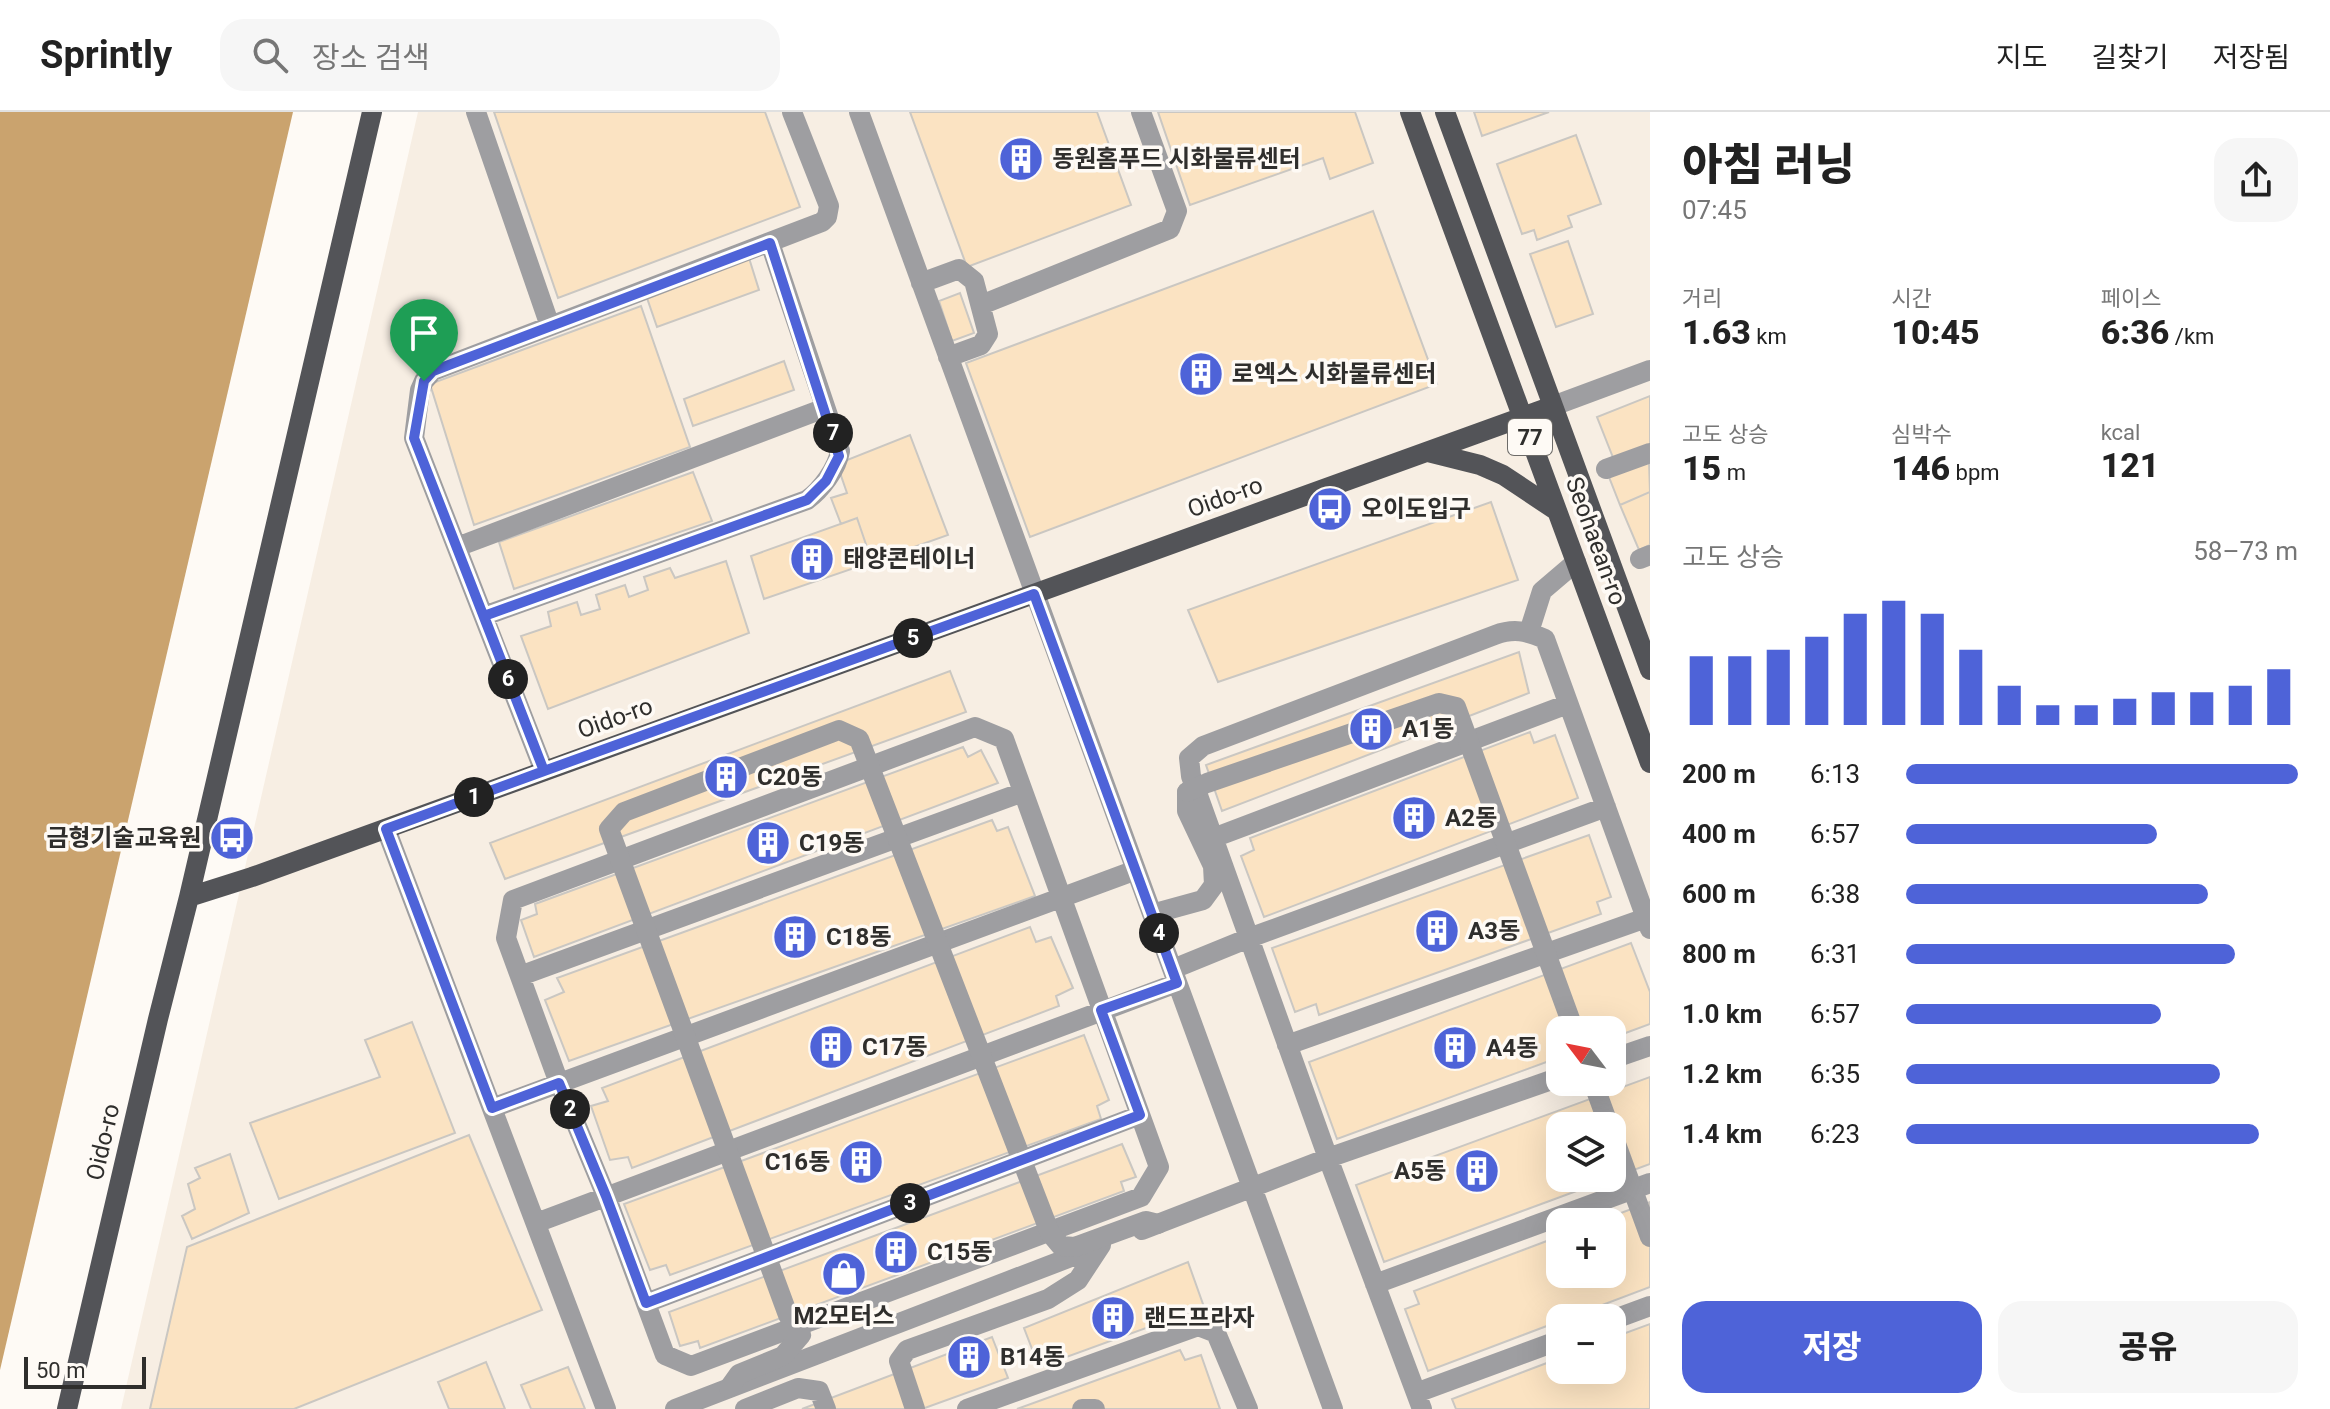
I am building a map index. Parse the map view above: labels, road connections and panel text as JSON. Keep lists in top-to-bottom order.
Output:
{
  "streets": {
    "main road": ["77", "Oido-ro", "Seohaean-ro"]
  },
  "crossings": [
    ["Oido-ro", "Seohaean-ro"]
  ],
  "places": {
    "building": [
      "동원홈푸드 시화물류센터",
      "로엑스 시화물류센터",
      "태양콘테이너",
      "A1동",
      "C20동",
      "A2동",
      "C19동",
      "A3동",
      "C18동",
      "C17동",
      "A4동",
      "C16동",
      "A5동",
      "C15동",
      "랜드프라자",
      "B14동"
    ],
    "bus stop": ["오이도입구", "금형기술교육원"],
    "shop": ["M2모터스"]
  },
  "scale_bar": "50 m",
  "north": "top left",
  "page": {
    "header": "Sprintly",
    "search": "장소 검색",
    "nav": ["지도", "길찾기", "저장됨"],
    "heading": ["아침 러닝", "07:45"],
    "stats": [
      ["거리", "1.63 km"],
      ["시간", "10:45"],
      ["페이스", "6:36 /km"],
      ["고도 상승", "15 m"],
      ["심박수", "146 bpm"],
      ["kcal", "121"]
    ],
    "pins": [
      "7",
      "5",
      "6",
      "1",
      "4",
      "2",
      "3"
    ],
    "chart": ["고도 상승", "58–73 m"],
    "list": [
      {
        "name": "200 m",
        "note": "6:13"
      },
      {
        "name": "400 m",
        "note": "6:57"
      },
      {
        "name": "600 m",
        "note": "6:38"
      },
      {
        "name": "800 m",
        "note": "6:31"
      },
      {
        "name": "1.0 km",
        "note": "6:57"
      },
      {
        "name": "1.2 km",
        "note": "6:35"
      },
      {
        "name": "1.4 km",
        "note": "6:23"
      }
    ],
    "map_buttons": ["+", "−"],
    "buttons": ["저장", "공유"],
    "scale": "50 m"
  }
}
